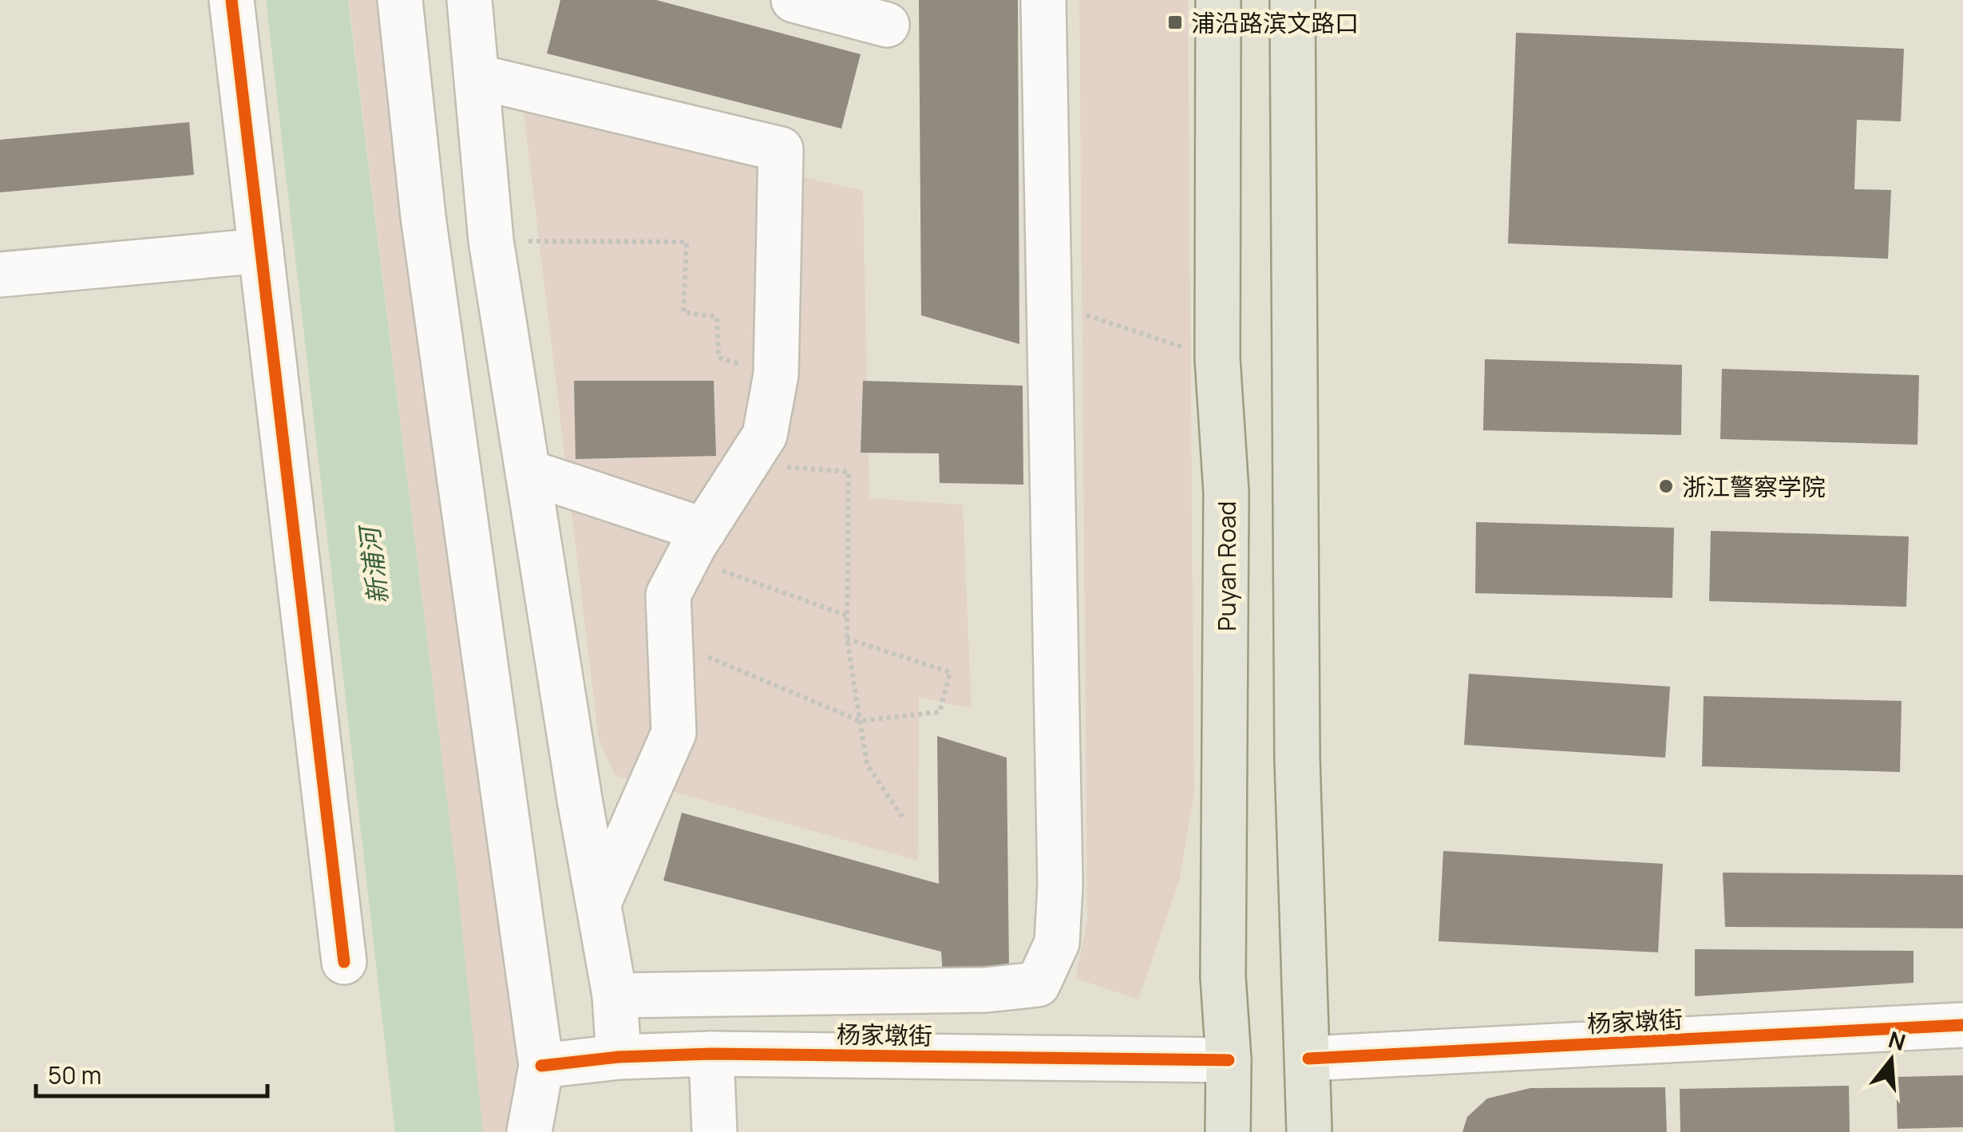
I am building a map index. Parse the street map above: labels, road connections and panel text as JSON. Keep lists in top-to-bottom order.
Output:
{
  "streets": {
    "main road": ["Puyan Road"],
    "street": ["杨家墩街"]
  },
  "crossings": [
    ["Puyan Road", "杨家墩街"]
  ],
  "water": ["新浦河"],
  "places": {
    "transit": ["浦沿路滨文路口"],
    "other": ["浙江警察学院"]
  },
  "scale_bar": "50 m",
  "north": "top"
}
